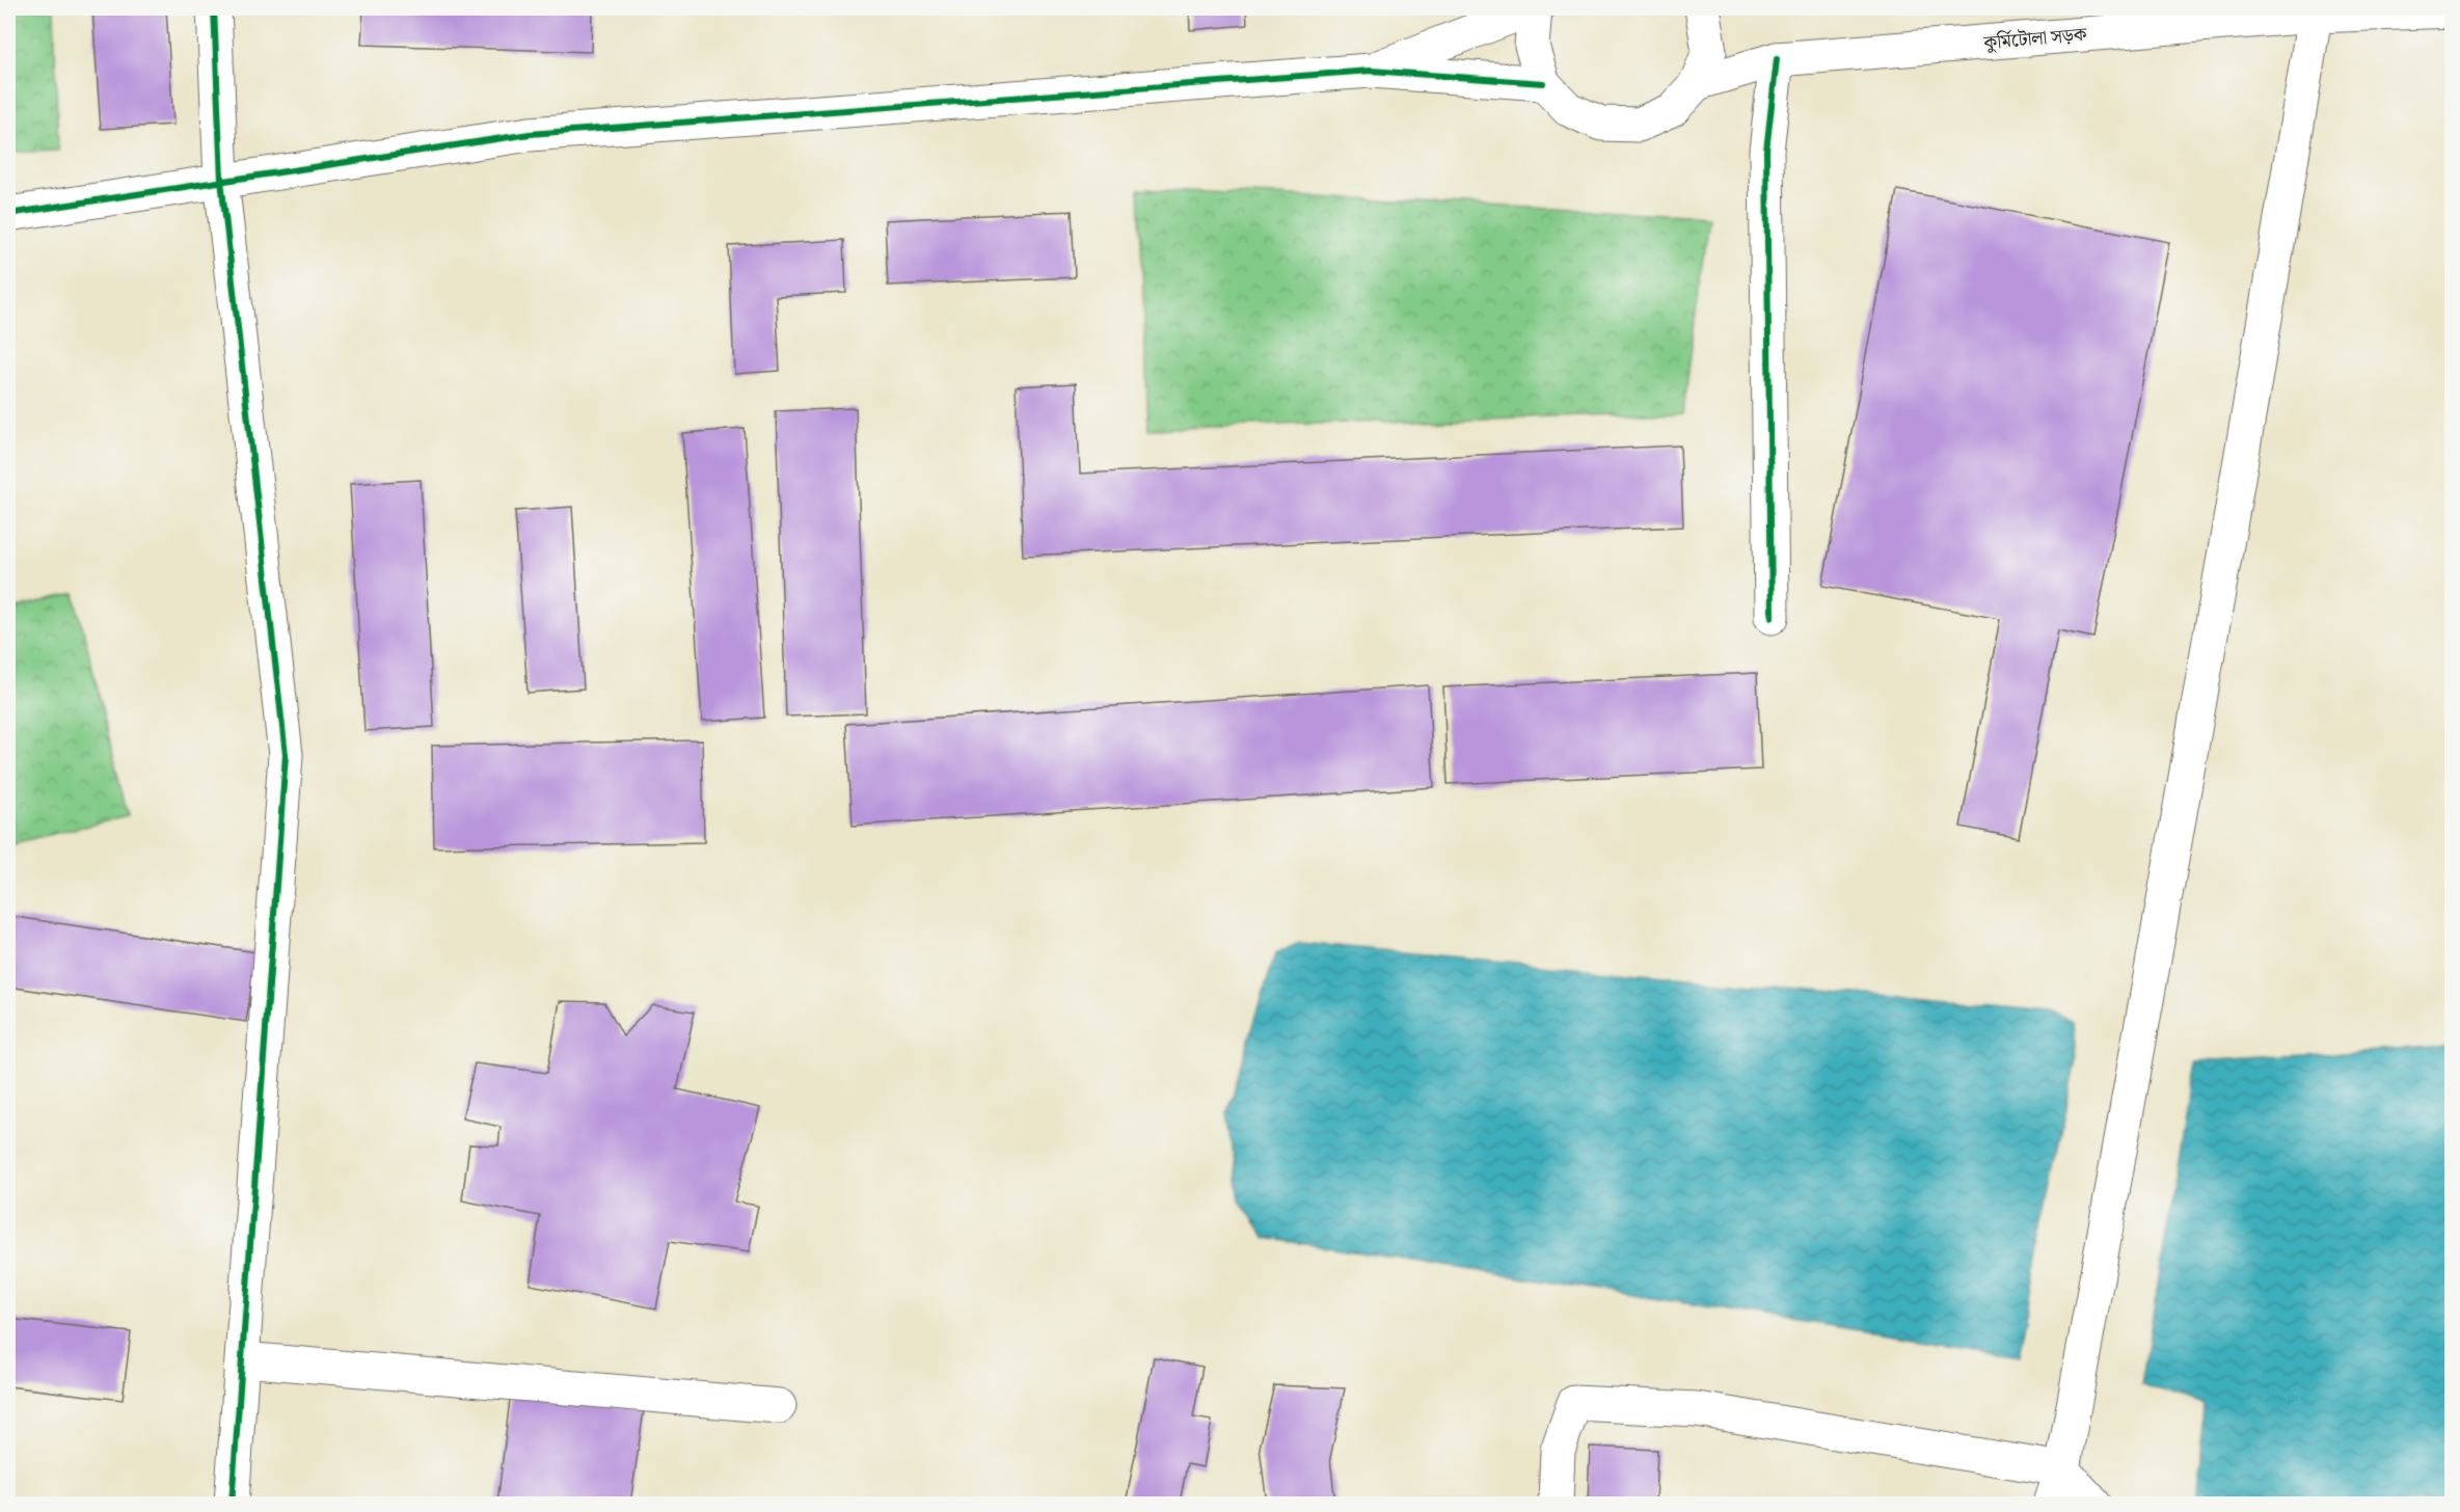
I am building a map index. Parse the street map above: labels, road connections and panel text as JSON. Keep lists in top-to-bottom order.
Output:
{
  "streets": {
    "street": ["কুর্মিটোলা সড়ক"]
  }
}
